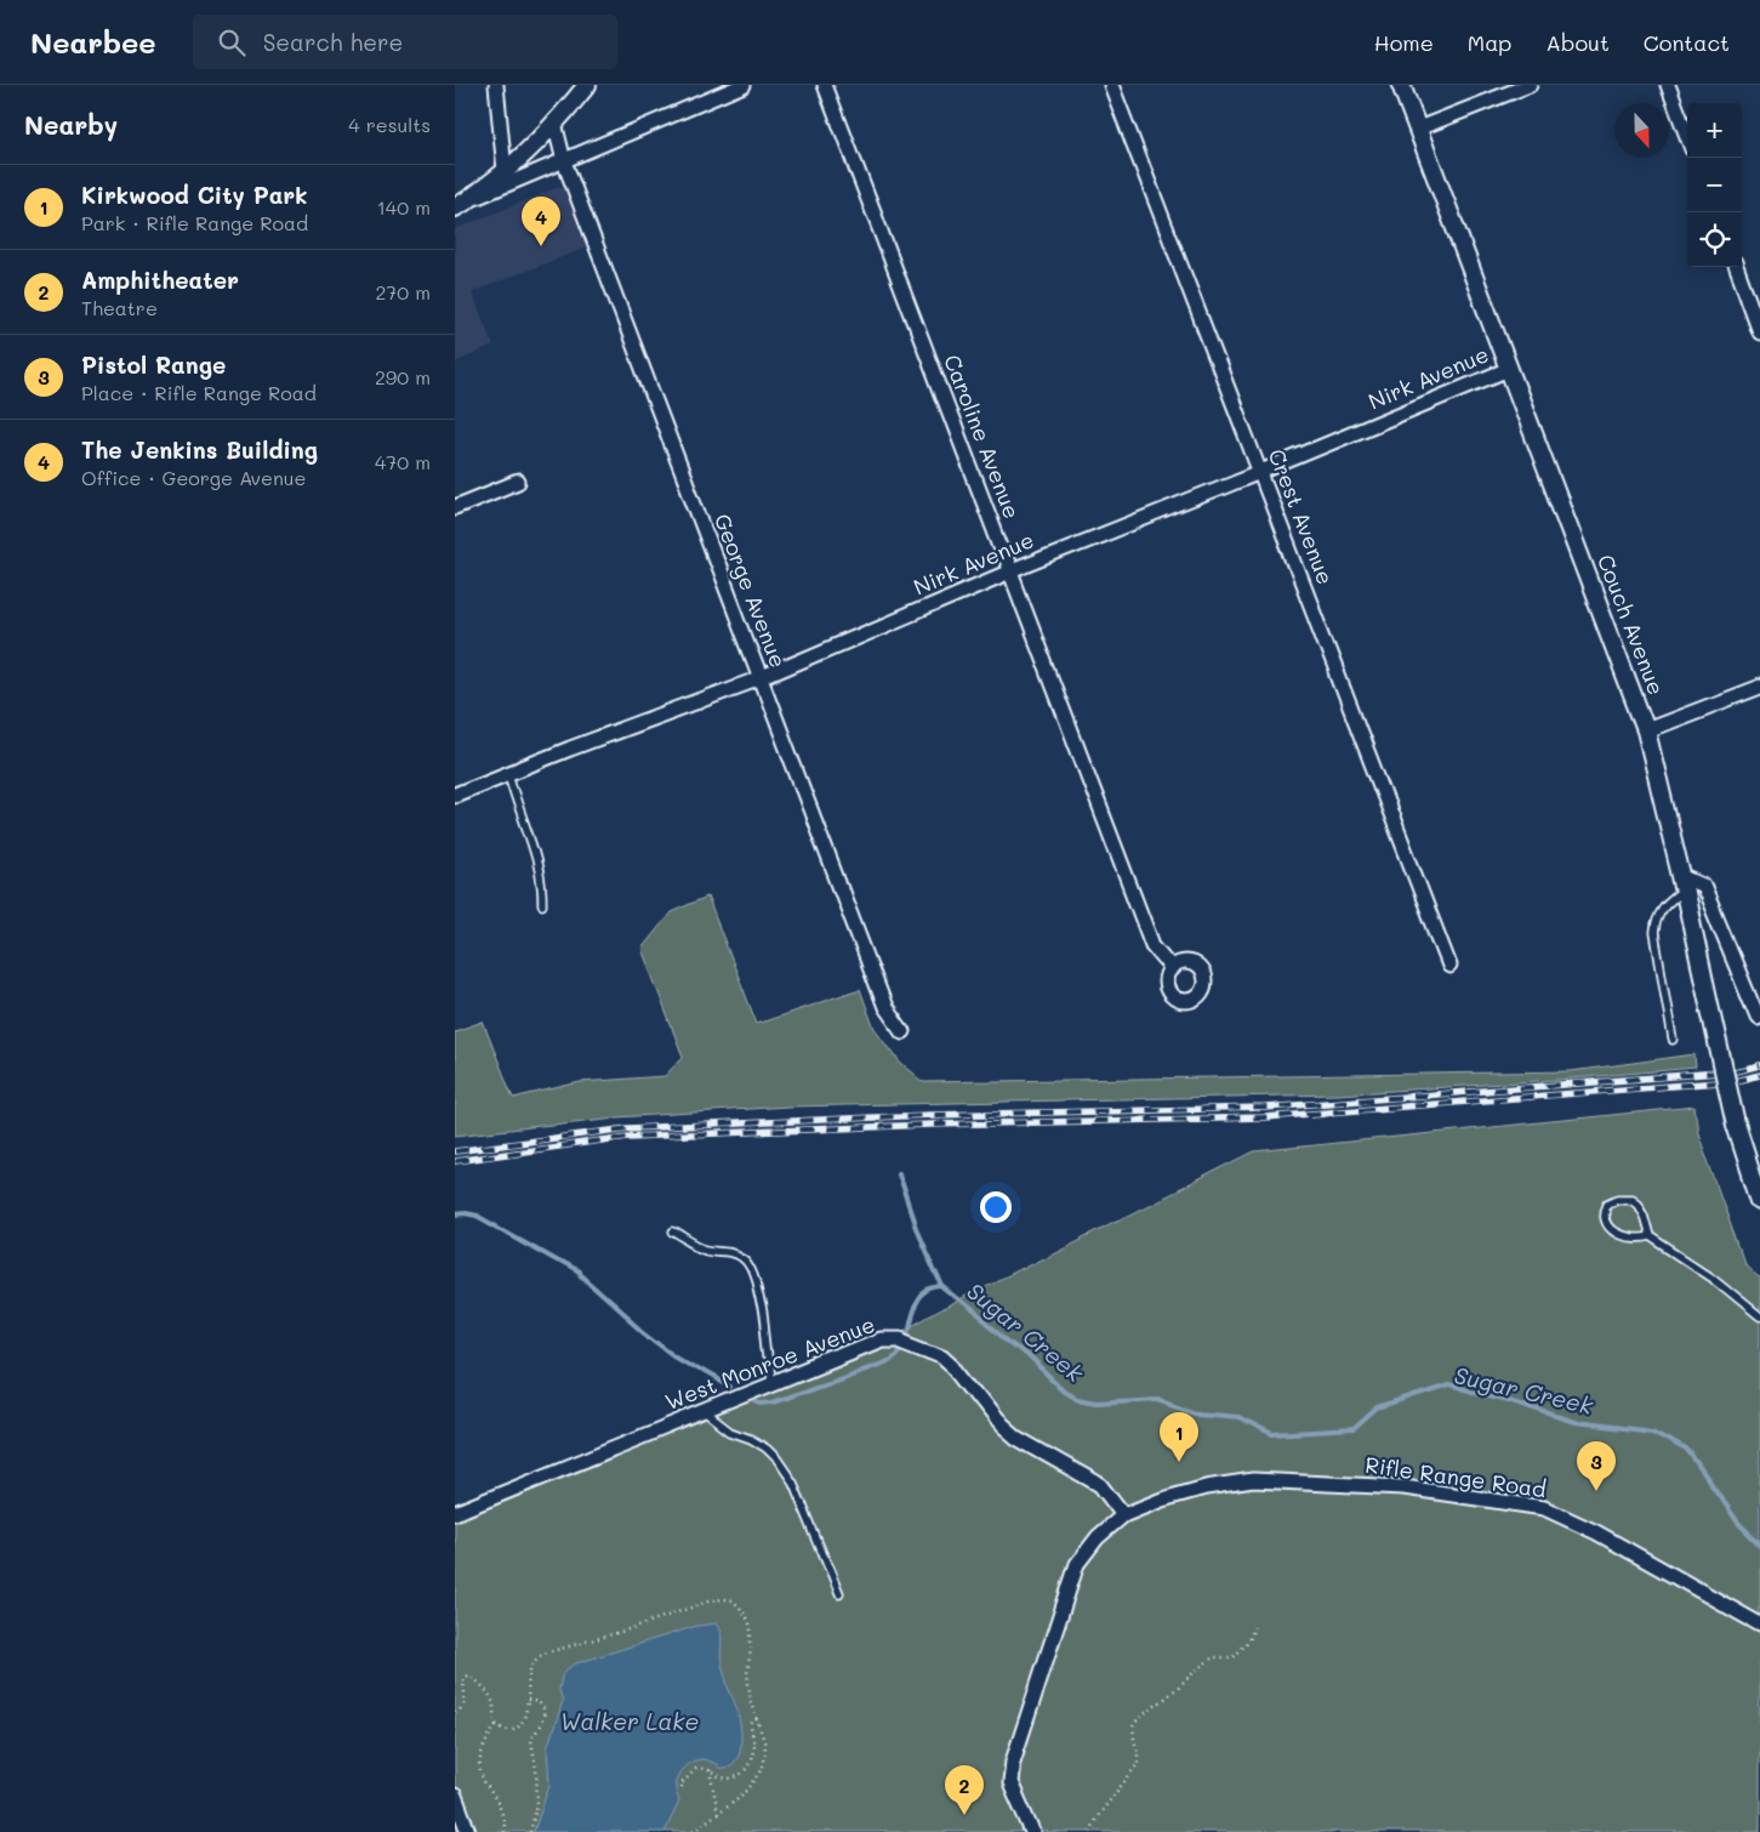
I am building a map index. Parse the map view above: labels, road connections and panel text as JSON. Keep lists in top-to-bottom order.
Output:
{
  "streets": {
    "street": [
      "Nirk Avenue",
      "Caroline Avenue",
      "Crest Avenue",
      "George Avenue",
      "Couch Avenue",
      "West Monroe Avenue",
      "Rifle Range Road"
    ]
  },
  "crossings": [
    ["Nirk Avenue", "Caroline Avenue"],
    ["Nirk Avenue", "Crest Avenue"],
    ["Nirk Avenue", "George Avenue"],
    ["Nirk Avenue", "Couch Avenue"],
    ["West Monroe Avenue", "Rifle Range Road"]
  ],
  "water": ["Sugar Creek", "Walker Lake"],
  "north": "bottom",
  "page": {
    "header": "Nearbee",
    "search": "Search here",
    "nav": [
      "Home",
      "Map",
      "About",
      "Contact"
    ],
    "heading": ["Nearby", "4 results"],
    "map_buttons": ["+", "−"],
    "list": [
      {
        "mark": "1",
        "name": "Kirkwood City Park",
        "note": "Park · Rifle Range Road",
        "value": "140 m"
      },
      {
        "mark": "2",
        "name": "Amphitheater",
        "note": "Theatre",
        "value": "270 m"
      },
      {
        "mark": "3",
        "name": "Pistol Range",
        "note": "Place · Rifle Range Road",
        "value": "290 m"
      },
      {
        "mark": "4",
        "name": "The Jenkins Building",
        "note": "Office · George Avenue",
        "value": "470 m"
      }
    ],
    "pins": [
      "4",
      "1",
      "3",
      "2"
    ]
  }
}
